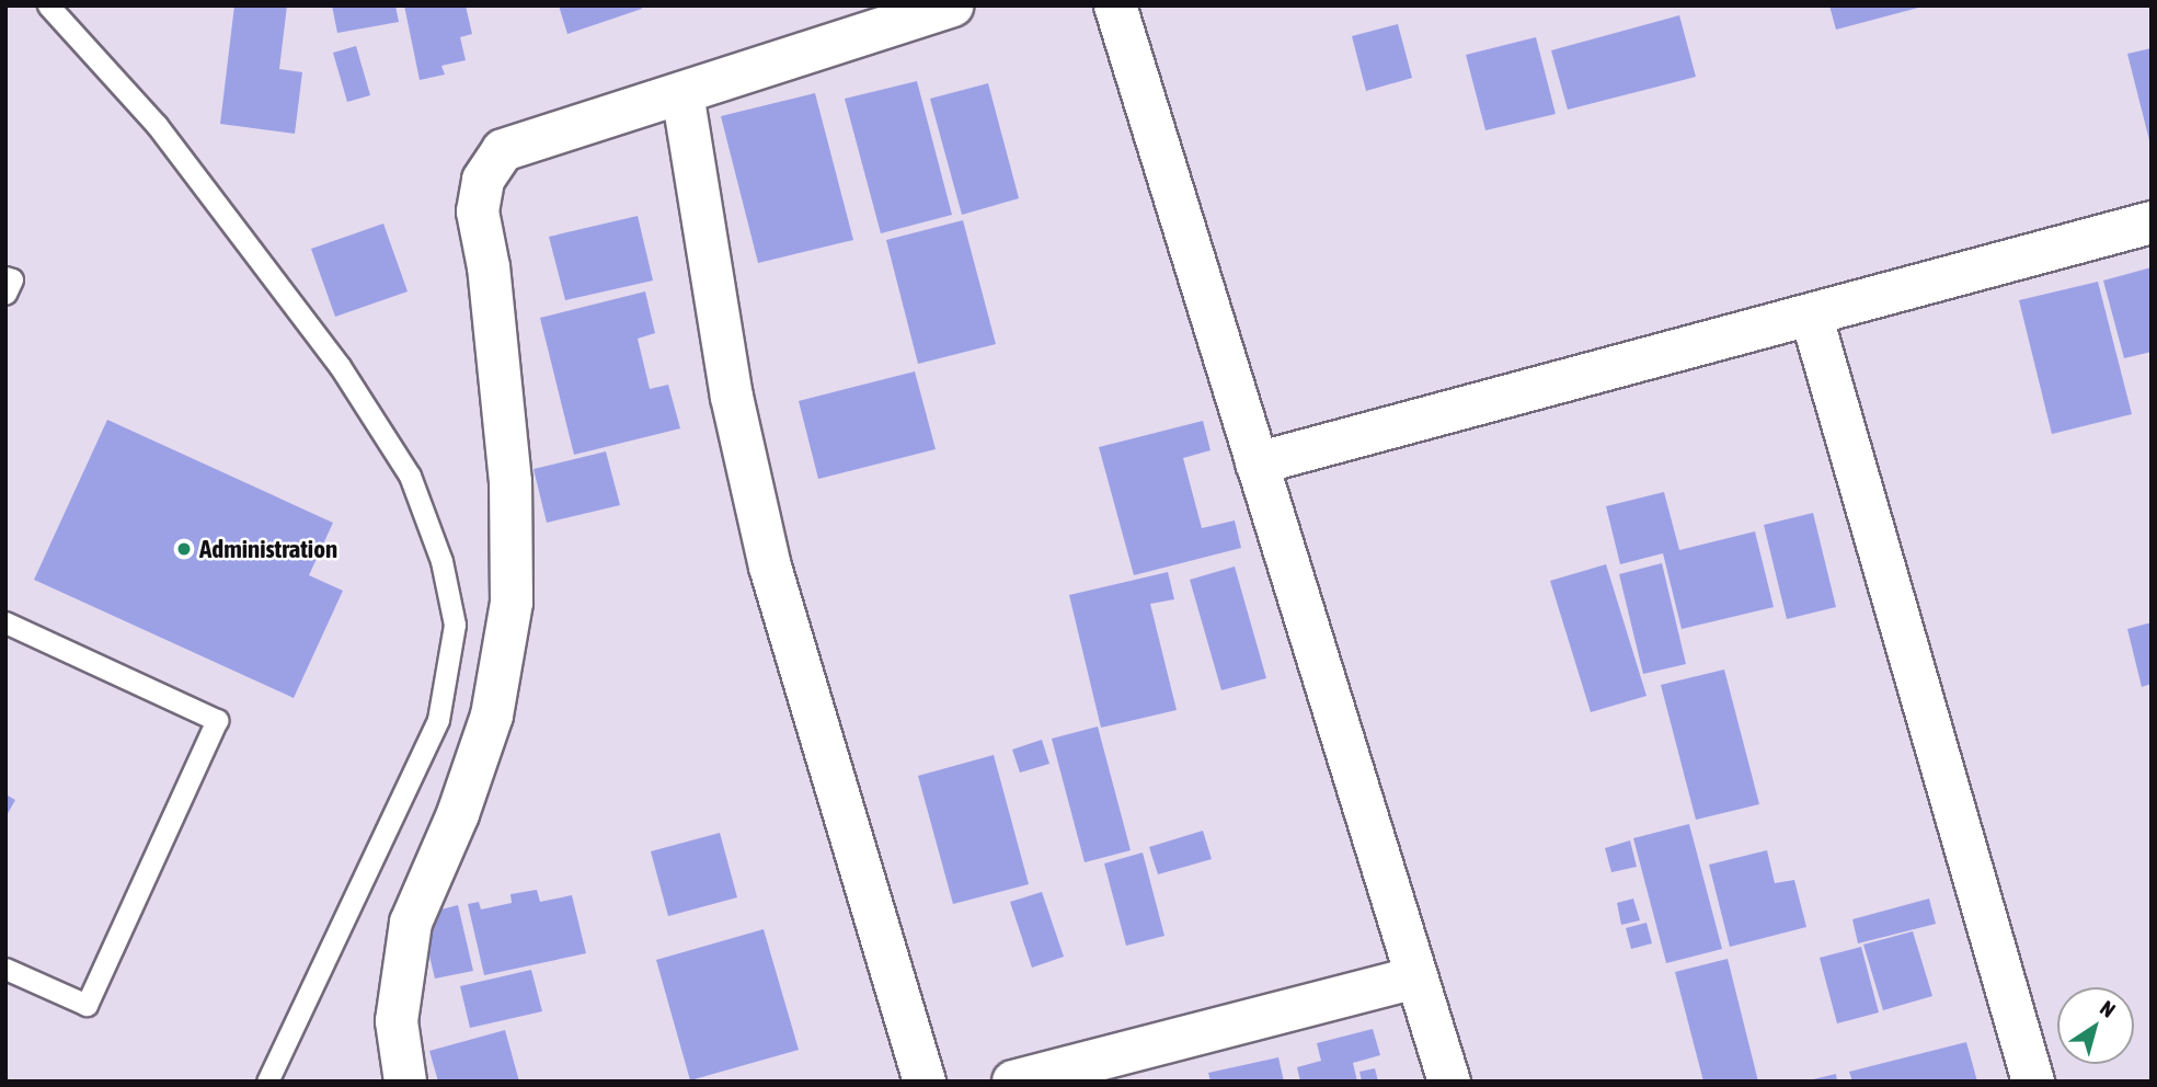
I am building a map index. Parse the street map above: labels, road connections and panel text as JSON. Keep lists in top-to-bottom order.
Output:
{
  "places": ["Administration"],
  "north": "top right"
}
